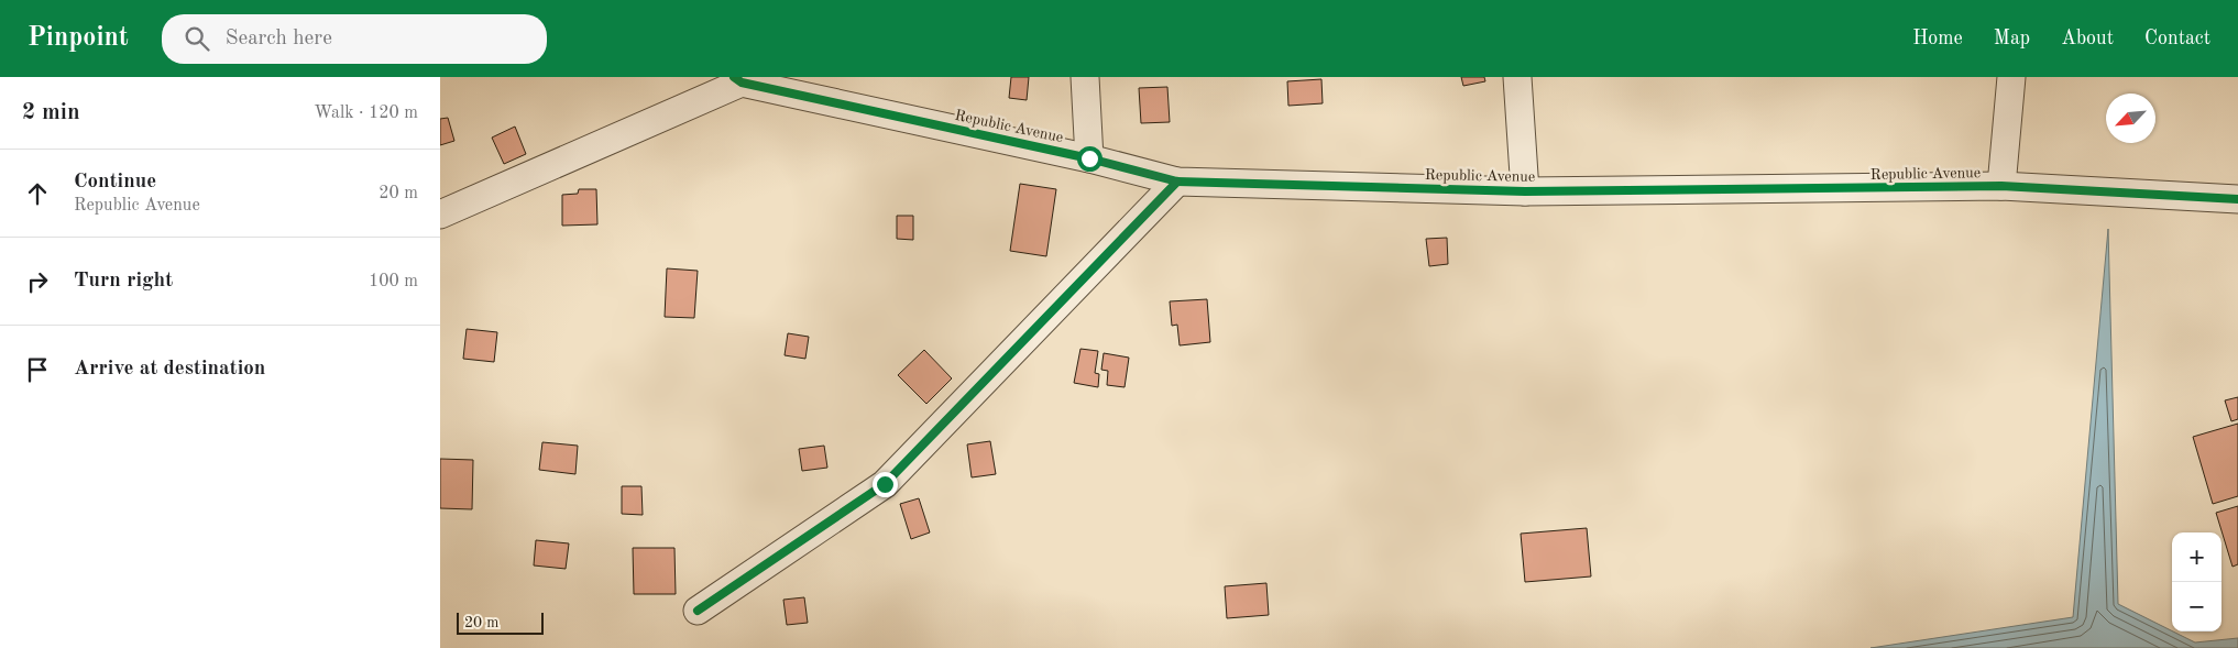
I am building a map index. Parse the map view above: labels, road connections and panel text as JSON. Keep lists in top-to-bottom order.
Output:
{
  "streets": {
    "street": ["Republic Avenue"]
  },
  "scale_bar": "20 m",
  "north": "bottom left",
  "page": {
    "header": "Pinpoint",
    "search": "Search here",
    "nav": [
      "Home",
      "Map",
      "About",
      "Contact"
    ],
    "heading": ["2 min", "Walk · 120 m"],
    "list": [
      ["Continue", "Republic Avenue", "20 m"],
      ["Turn right", "100 m"],
      "Arrive at destination"
    ],
    "map_buttons": ["+", "−"],
    "scale": "20 m"
  }
}
